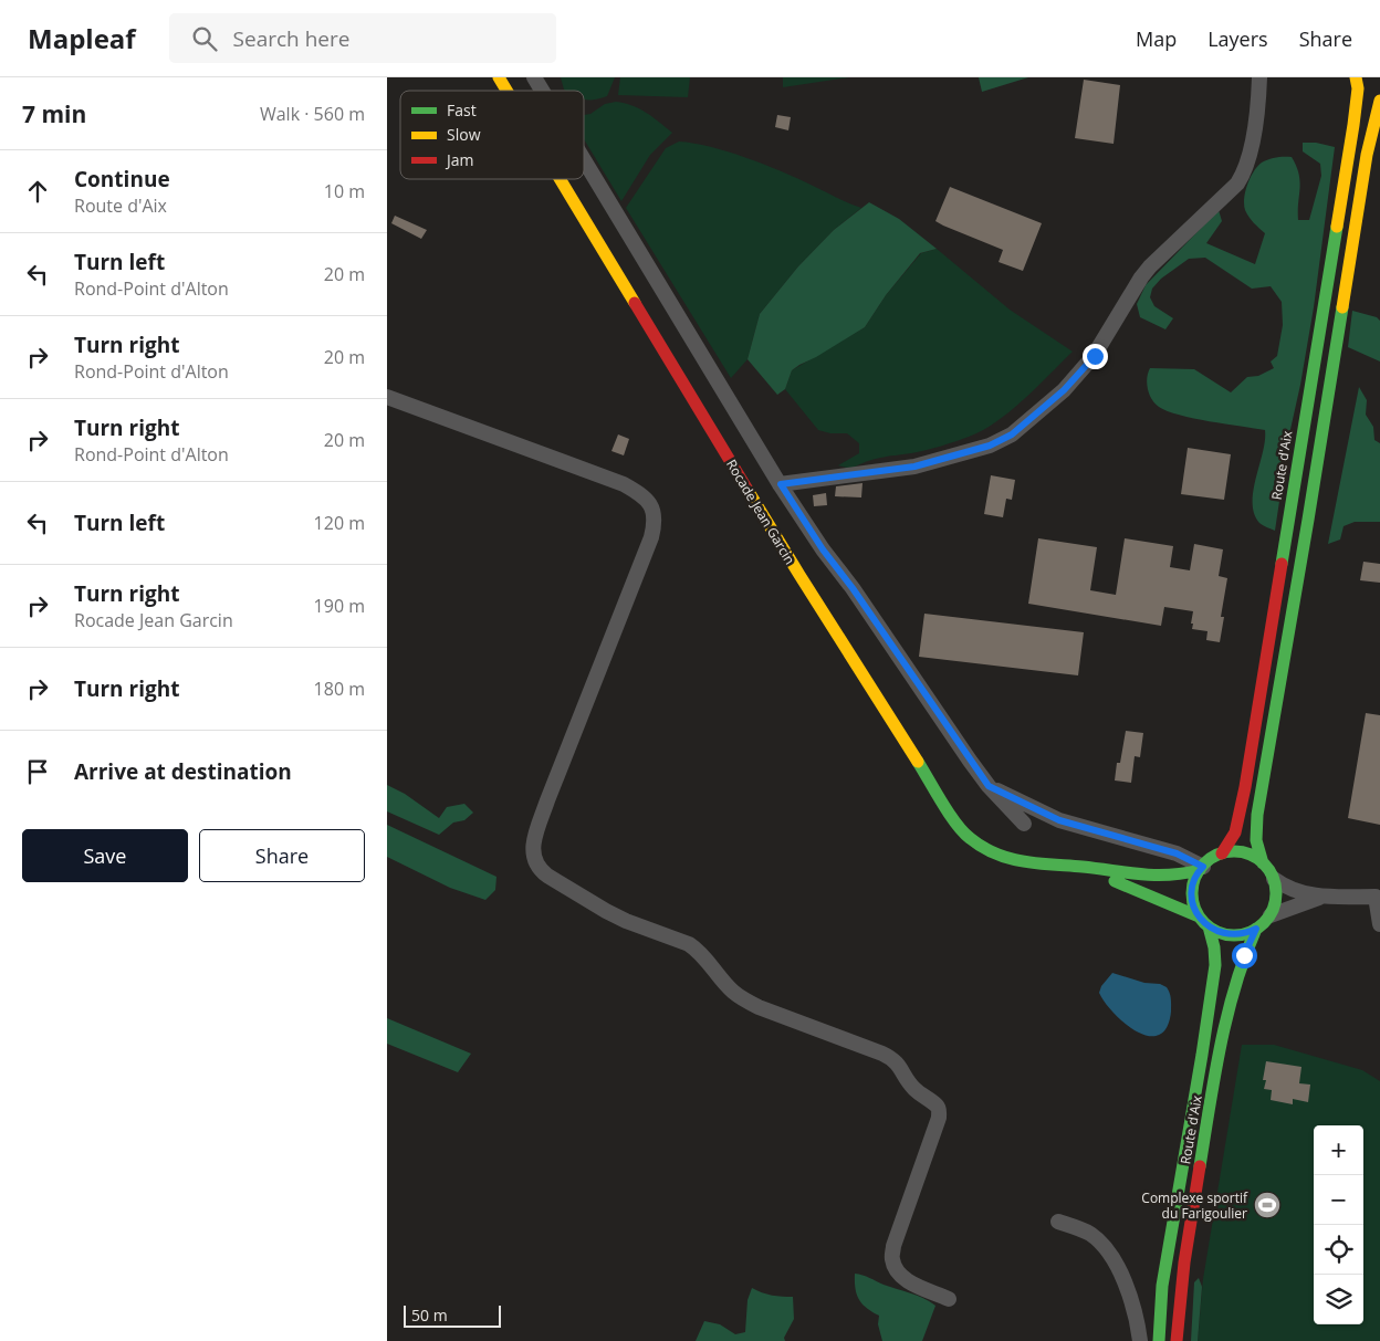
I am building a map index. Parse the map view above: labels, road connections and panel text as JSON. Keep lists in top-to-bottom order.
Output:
{
  "streets": {
    "main road": ["Route d'Aix", "Rocade Jean Garcin"]
  },
  "crossings": [
    ["Route d'Aix", "Rocade Jean Garcin"]
  ],
  "places": {
    "sports": ["Complexe sportif du Farigoulier"]
  },
  "legend": ["Fast", "Slow", "Jam"],
  "scale_bar": "50 m",
  "page": {
    "header": "Mapleaf",
    "search": "Search here",
    "nav": ["Map", "Layers", "Share"],
    "heading": ["7 min", "Walk · 560 m"],
    "list": [
      ["Continue", "Route d'Aix", "10 m"],
      ["Turn left", "Rond-Point d'Alton", "20 m"],
      ["Turn right", "Rond-Point d'Alton", "20 m"],
      ["Turn right", "Rond-Point d'Alton", "20 m"],
      ["Turn left", "120 m"],
      ["Turn right", "Rocade Jean Garcin", "190 m"],
      ["Turn right", "180 m"],
      "Arrive at destination"
    ],
    "buttons": ["Save", "Share"],
    "map_buttons": ["+", "−"],
    "scale": "50 m"
  }
}
